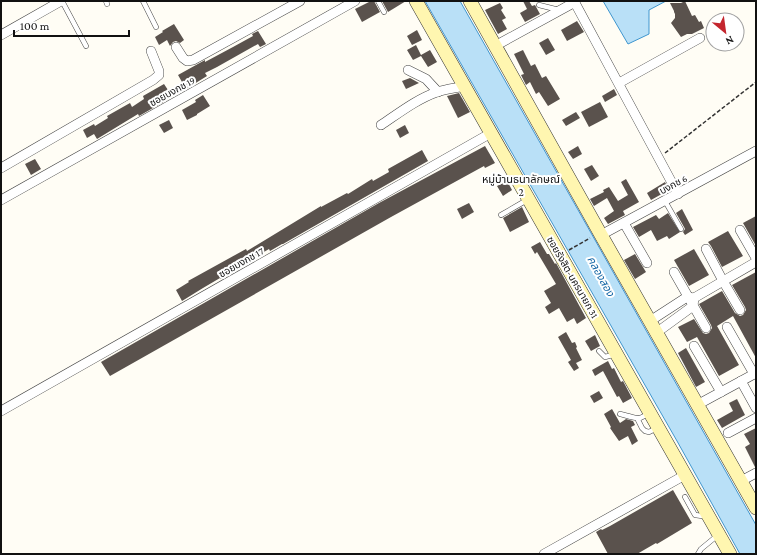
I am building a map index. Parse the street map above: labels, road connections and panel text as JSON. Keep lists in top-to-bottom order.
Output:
{
  "streets": {
    "street": [
      "ซอยบงกช 19",
      "บงกช 6",
      "ซอยบงกช 17",
      "ซอยรังสิต-นครนายก 31"
    ]
  },
  "crossings": [
    ["ซอยบงกช 17", "ซอยรังสิต-นครนายก 31"]
  ],
  "districts": ["หมู่บ้านธนาลักษณ์ 2"],
  "water": ["คลองสอง"],
  "scale_bar": "100 m",
  "north": "bottom right"
}
